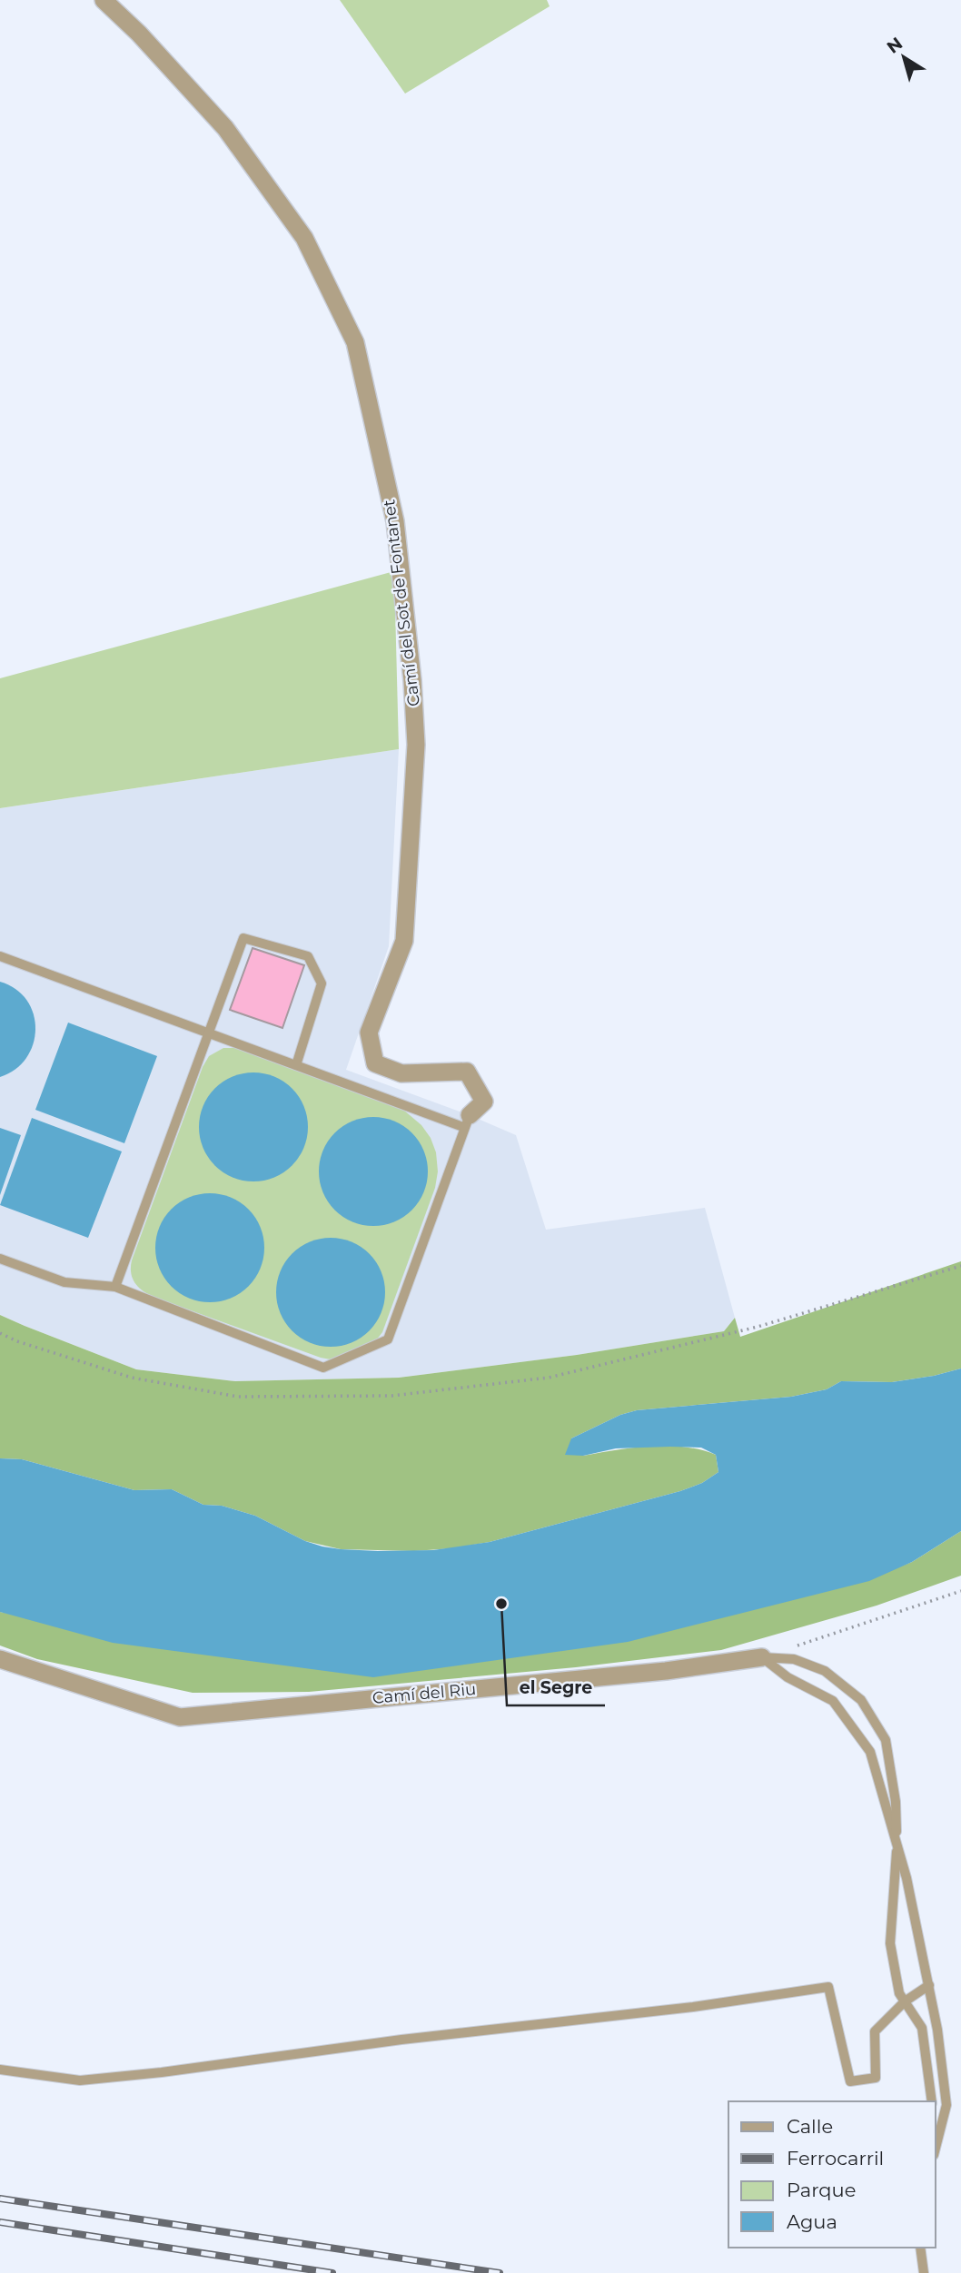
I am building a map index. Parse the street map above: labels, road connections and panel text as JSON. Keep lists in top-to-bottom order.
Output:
{
  "streets": {
    "street": ["Camí del Sot de Fontanet", "Camí del Riu"]
  },
  "places": ["el Segre"],
  "legend": [
    "Calle",
    "Ferrocarril",
    "Parque",
    "Agua"
  ],
  "north": "top left"
}
